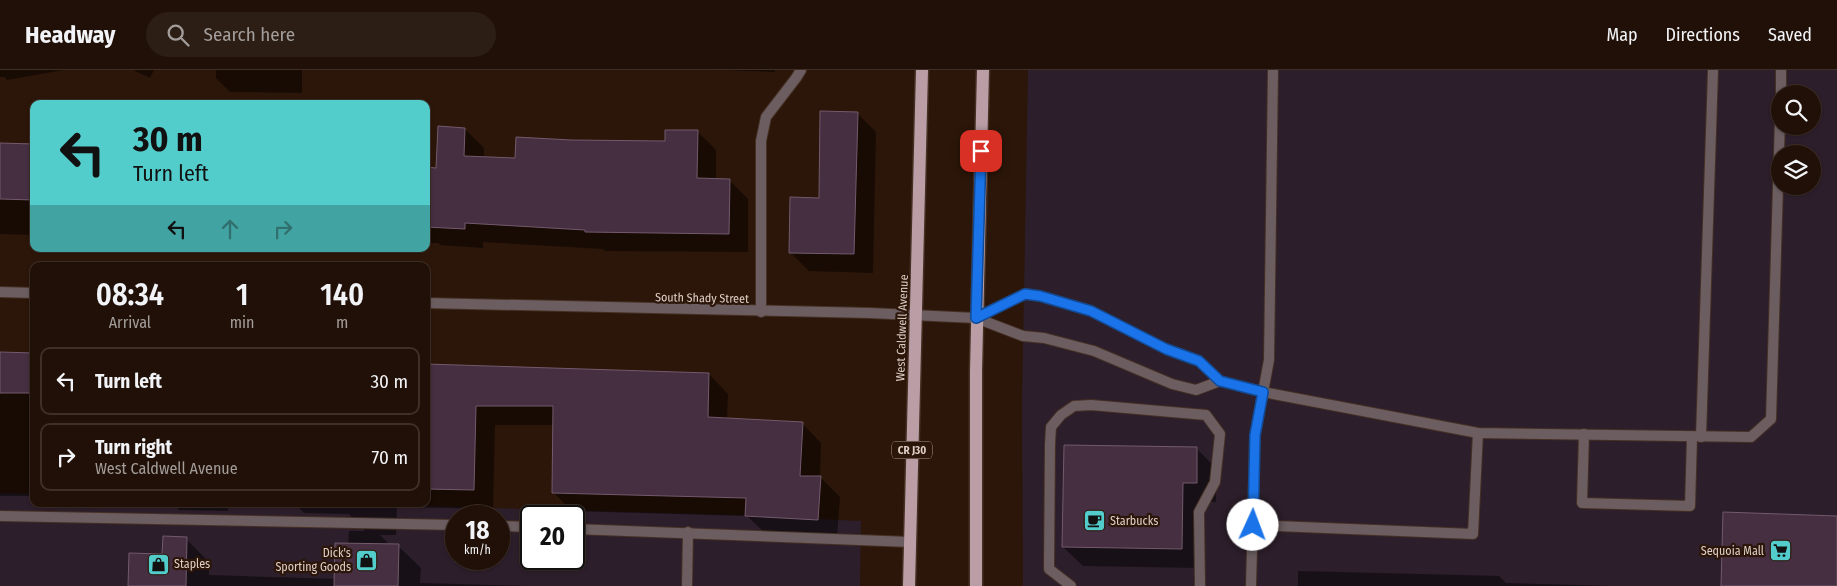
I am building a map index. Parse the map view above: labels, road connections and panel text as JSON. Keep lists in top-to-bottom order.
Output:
{
  "streets": {
    "main road": ["West Caldwell Avenue", "CR J30"],
    "street": ["South Shady Street"]
  },
  "crossings": [
    ["South Shady Street", "West Caldwell Avenue"]
  ],
  "places": {
    "cafe": ["Starbucks"],
    "supermarket": ["Sequoia Mall"],
    "shop": ["Dick's Sporting Goods", "Staples"]
  },
  "page": {
    "header": "Headway",
    "search": "Search here",
    "nav": ["Map", "Directions", "Saved"],
    "turn": ["30 m", "Turn left"],
    "eta": [
      "08:34",
      "Arrival",
      "1",
      "min",
      "140",
      "m"
    ],
    "list": [
      {
        "name": "Turn left",
        "value": "30 m"
      },
      {
        "name": "Turn right",
        "note": "West Caldwell Avenue",
        "value": "70 m"
      }
    ],
    "speed": "18 km/h",
    "limit": "20"
  }
}
